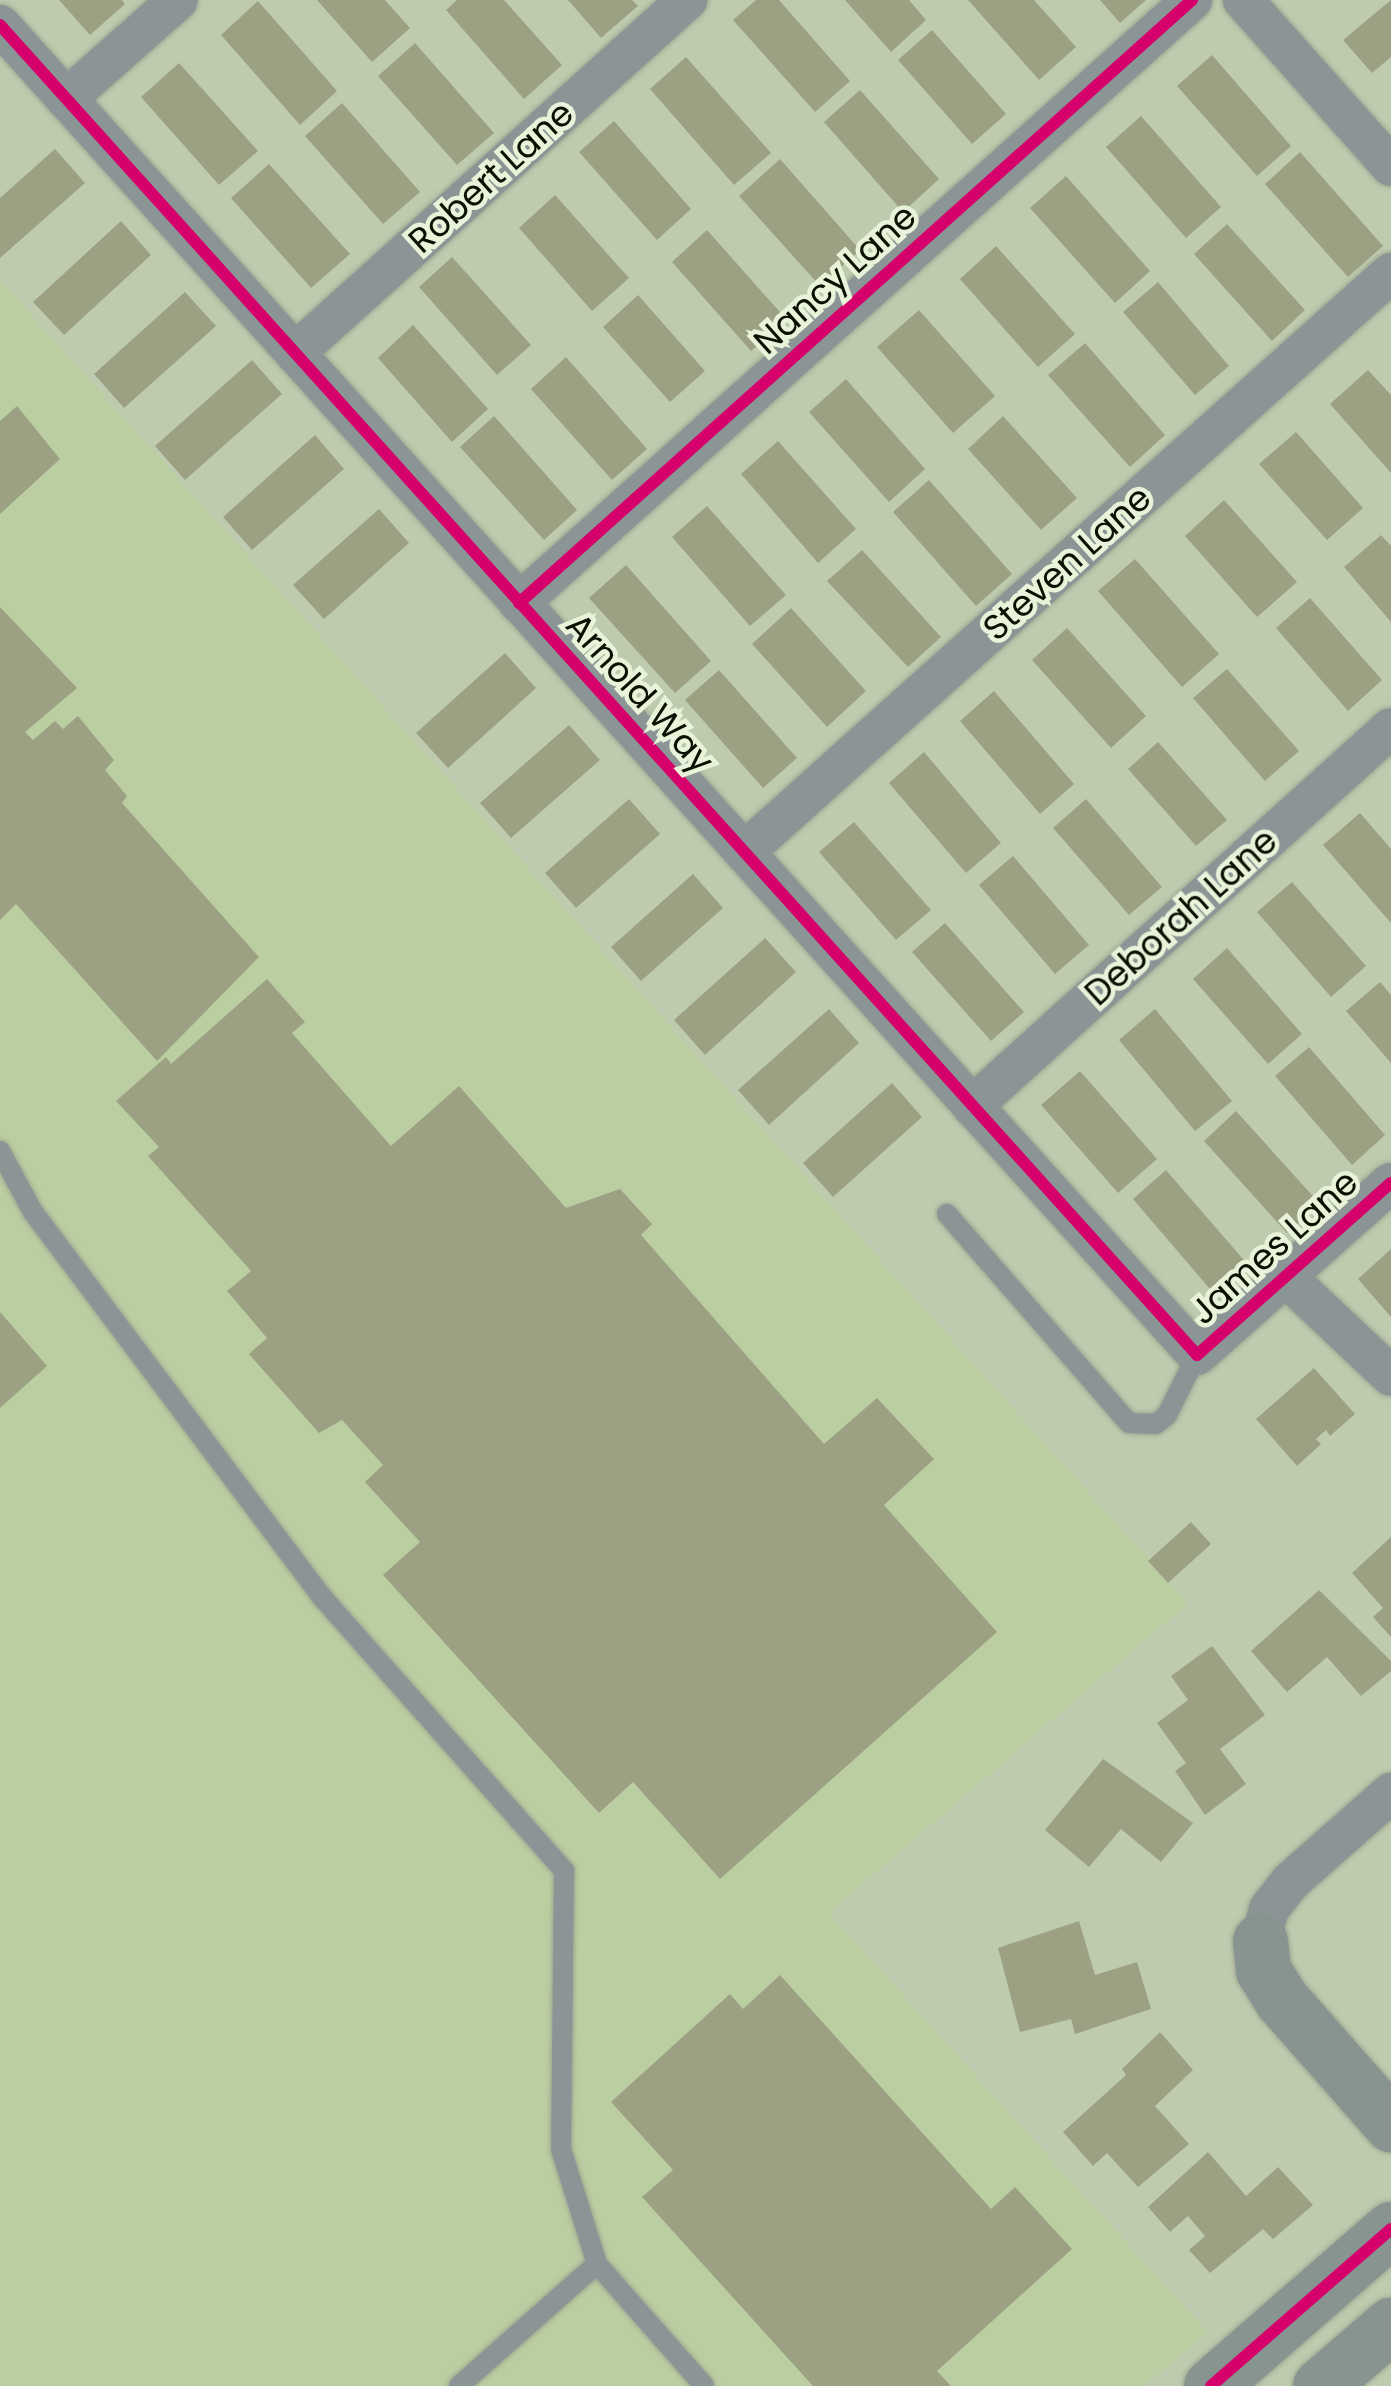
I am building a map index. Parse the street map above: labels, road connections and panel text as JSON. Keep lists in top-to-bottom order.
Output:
{
  "streets": {
    "street": [
      "Robert Lane",
      "Nancy Lane",
      "Steven Lane",
      "Arnold Way",
      "Deborah Lane",
      "James Lane"
    ]
  },
  "crossings": [
    ["Robert Lane", "Arnold Way"],
    ["Nancy Lane", "Arnold Way"],
    ["Steven Lane", "Arnold Way"],
    ["Arnold Way", "Deborah Lane"],
    ["Arnold Way", "James Lane"]
  ]
}
